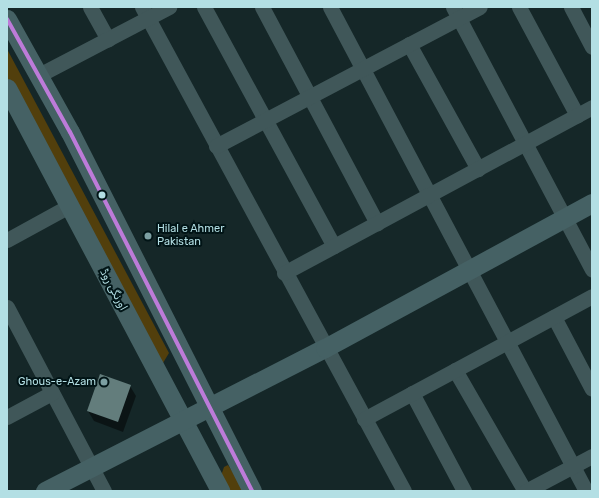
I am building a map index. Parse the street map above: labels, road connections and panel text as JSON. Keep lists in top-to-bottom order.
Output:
{
  "streets": {
    "main road": ["اورنگی روڈ"]
  },
  "places": ["Hilal e Ahmer Pakistan", "Ghous-e-Azam"]
}
